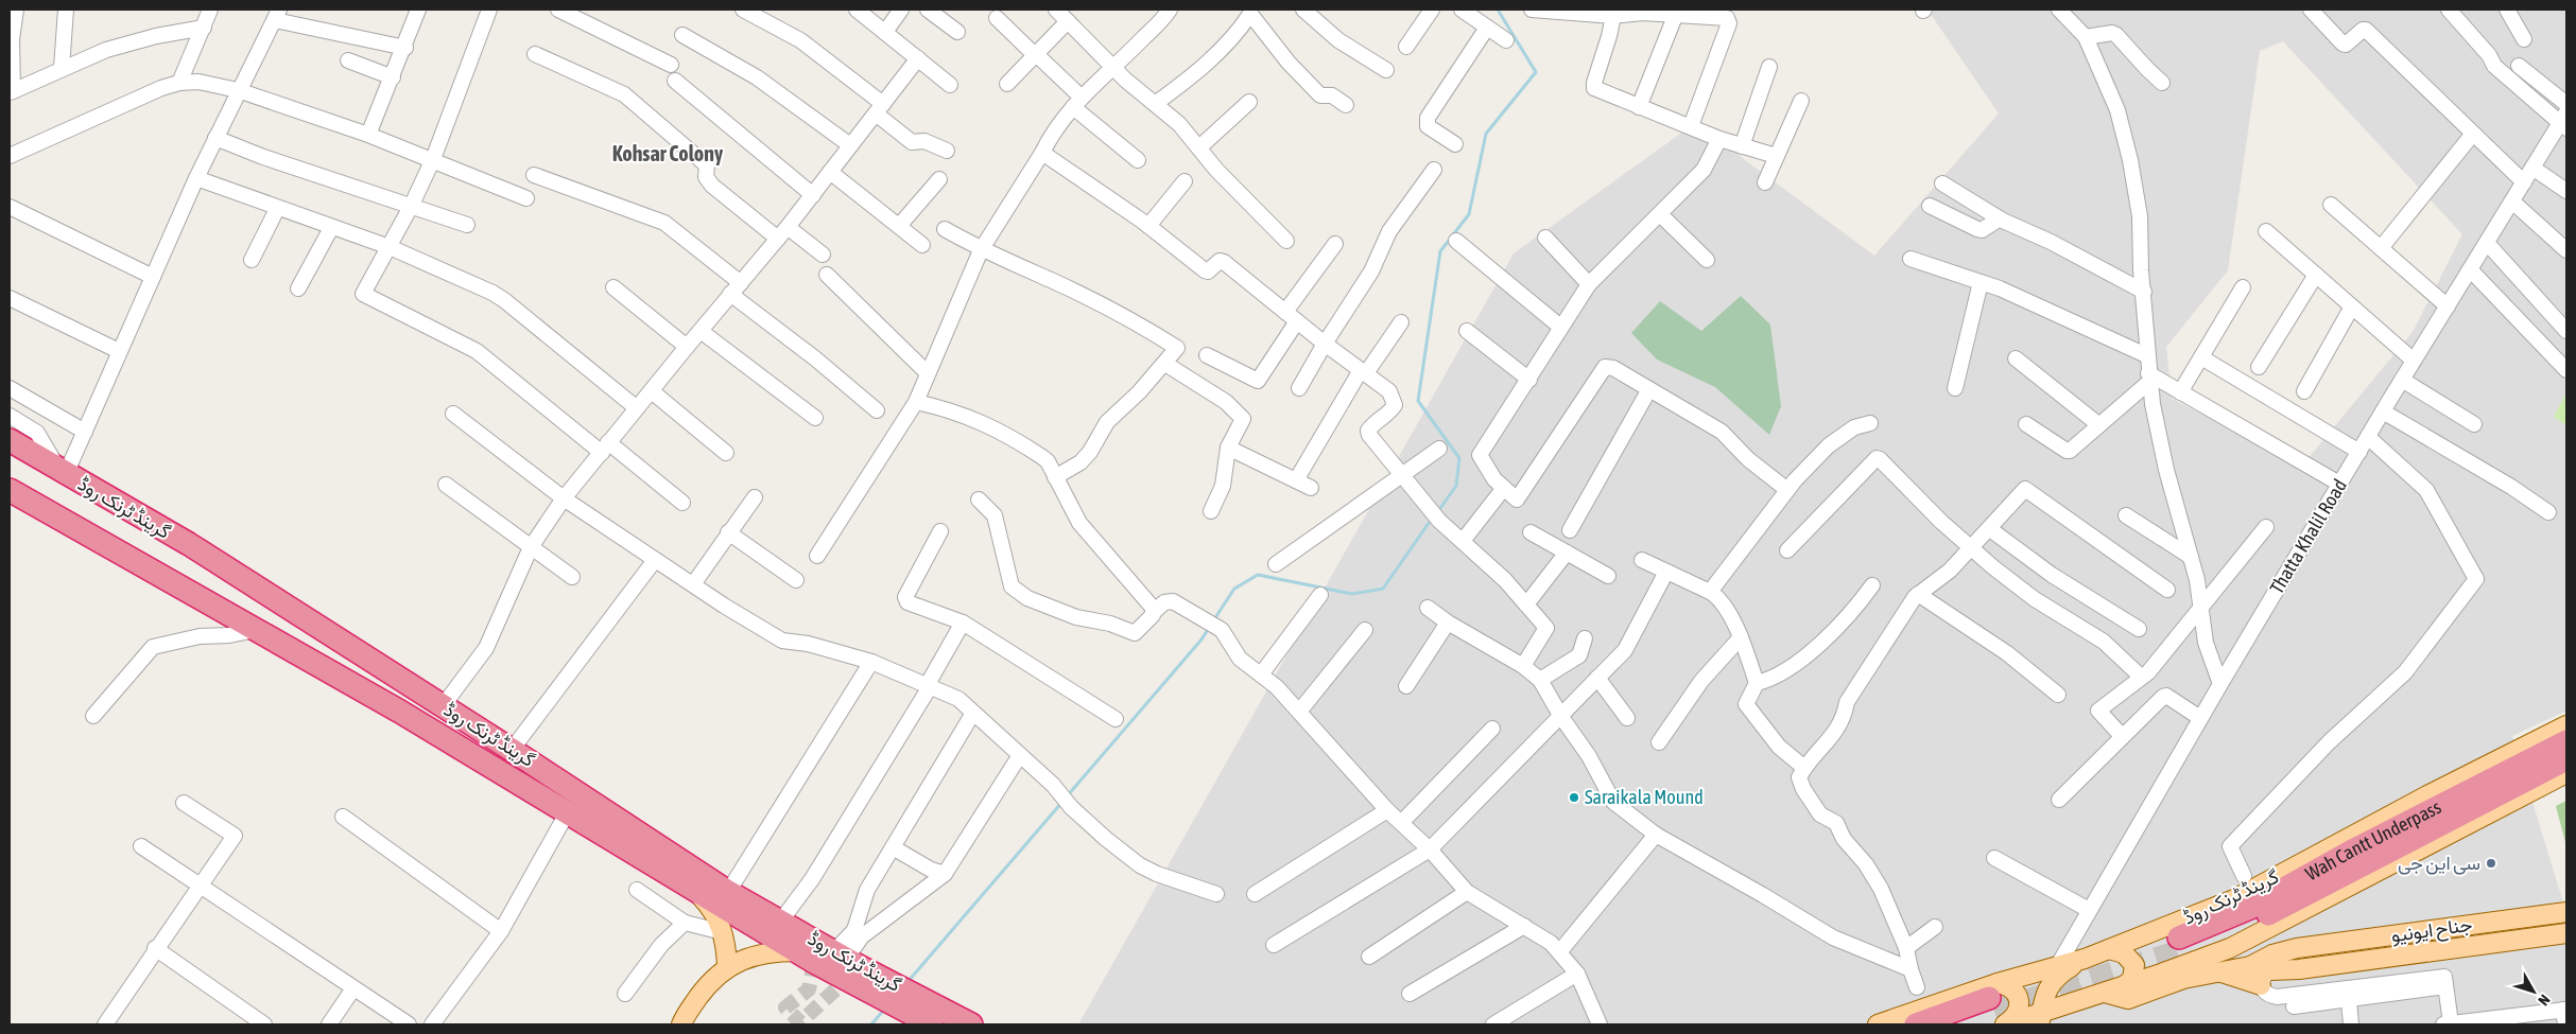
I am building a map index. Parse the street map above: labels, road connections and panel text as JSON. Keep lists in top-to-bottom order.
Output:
{
  "streets": {
    "highway": ["گرینڈ ٹرنک روڈ", "Wah Cantt Underpass"],
    "main road": ["جناح ایونیو"],
    "street": ["Thatta Khalil Road"]
  },
  "crossings": [
    ["گرینڈ ٹرنک روڈ", "Thatta Khalil Road"]
  ],
  "districts": ["Kohsar Colony"],
  "places": ["Saraikala Mound", "سی این جی"],
  "north": "bottom right"
}
